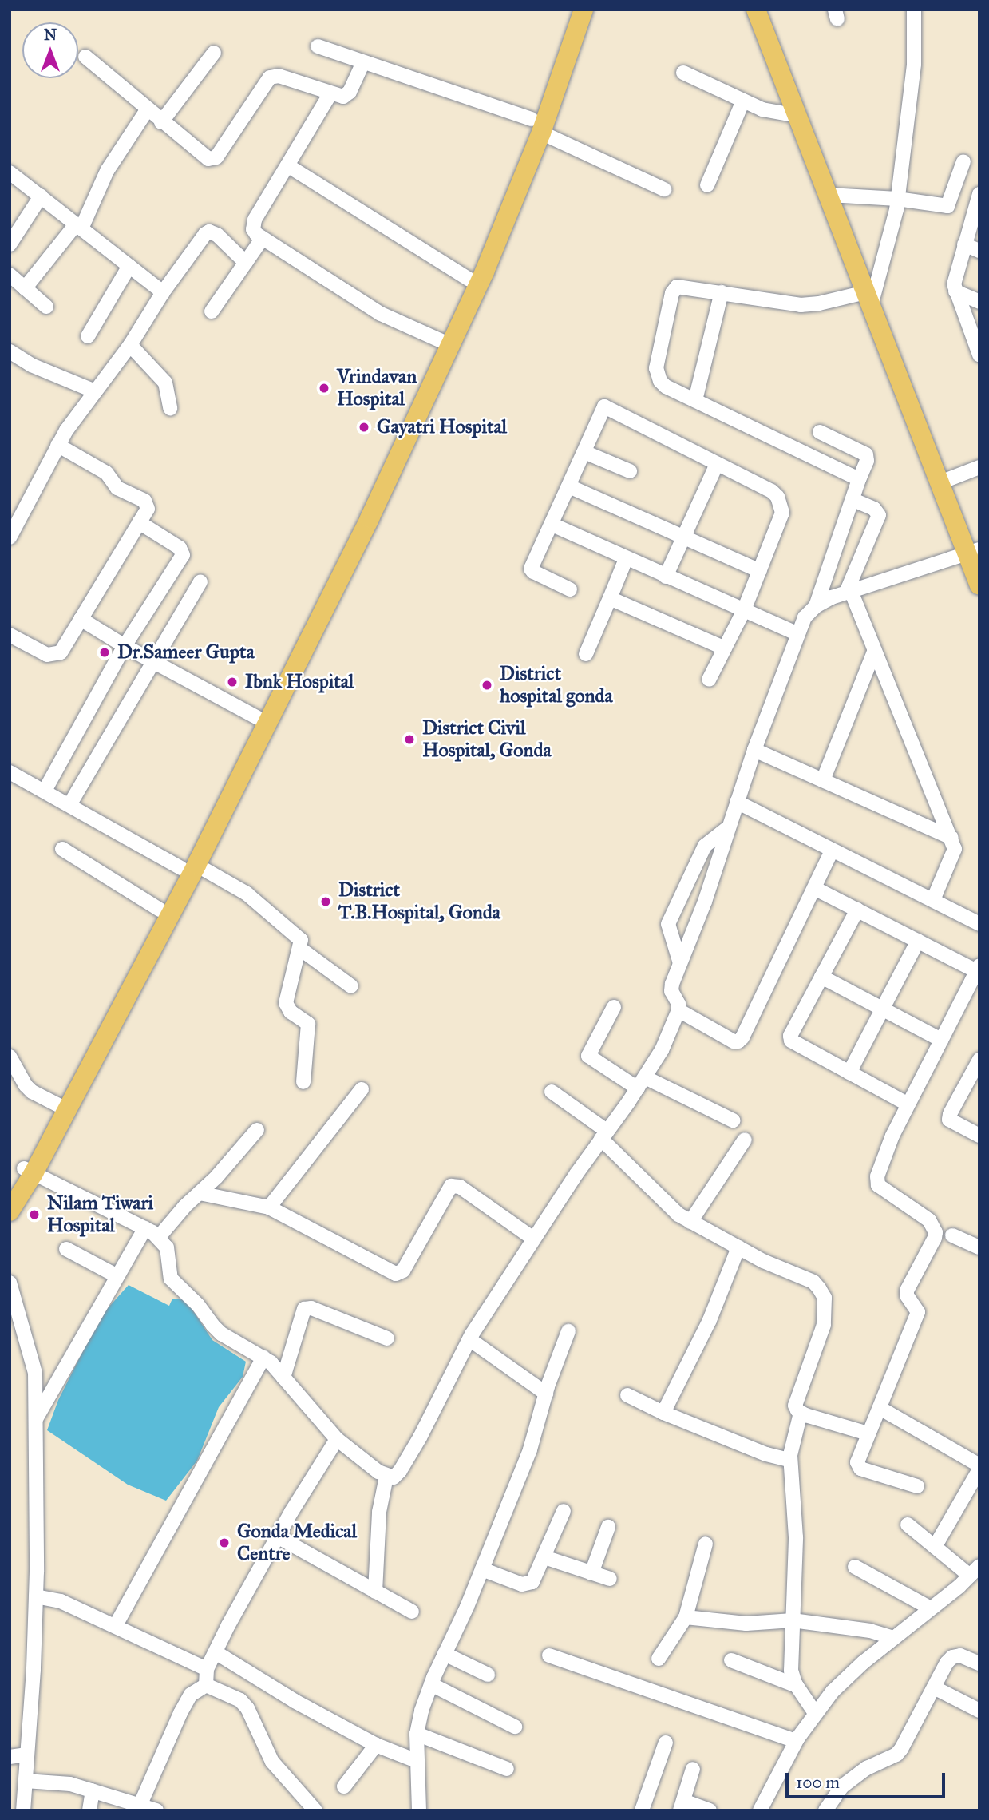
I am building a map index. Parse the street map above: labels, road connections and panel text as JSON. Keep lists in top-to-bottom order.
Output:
{
  "places": [
    "Vrindavan Hospital",
    "Gayatri Hospital",
    "Dr.Sameer Gupta",
    "Ibnk Hospital",
    "District hospital gonda",
    "District Civil Hospital, Gonda",
    "District T.B.Hospital, Gonda",
    "Nilam Tiwari Hospital",
    "Gonda Medical Centre"
  ],
  "scale_bar": "100 m",
  "north": "top"
}
